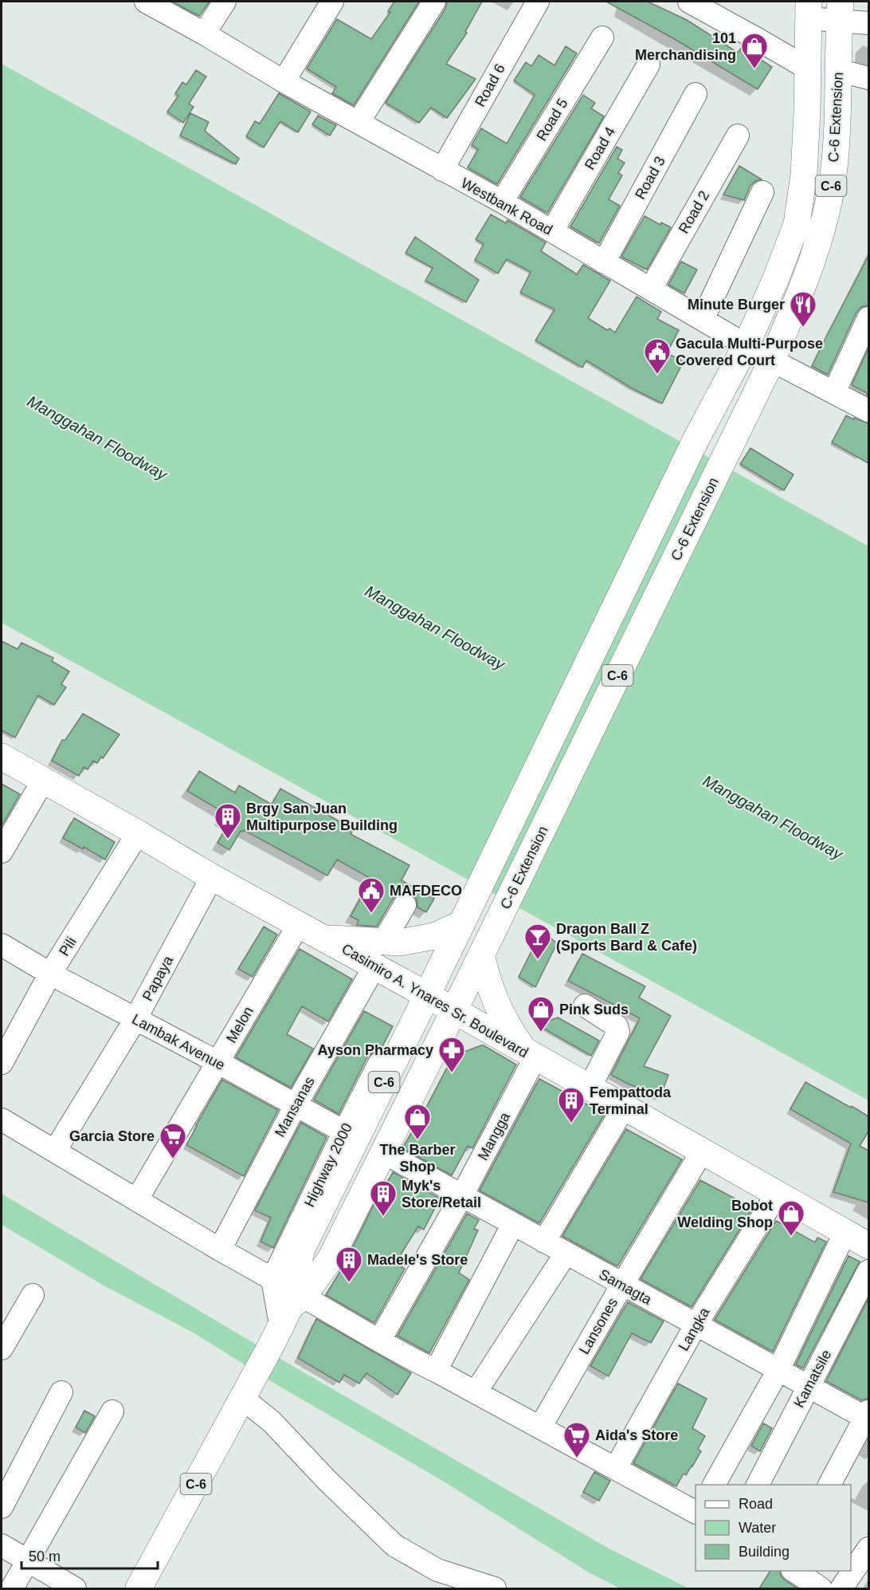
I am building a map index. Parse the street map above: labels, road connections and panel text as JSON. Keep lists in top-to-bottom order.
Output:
{
  "streets": {
    "main road": [
      "C-6 Extension",
      "C-6",
      "Casimiro A. Ynares Sr. Boulevard",
      "Highway 2000"
    ],
    "street": [
      "Road 6",
      "Road 5",
      "Road 4",
      "Road 3",
      "Westbank Road",
      "Road 2",
      "Pili",
      "Papaya",
      "Melon",
      "Lambak Avenue",
      "Mansanas",
      "Mangga",
      "Samagta",
      "Lansones",
      "Langka",
      "Kamatsile"
    ]
  },
  "crossings": [
    ["Road 6", "Westbank Road"],
    ["C-6 Extension", "Westbank Road"],
    ["C-6 Extension", "Casimiro A. Ynares Sr. Boulevard"],
    ["C-6 Extension", "Highway 2000"],
    ["Road 5", "Westbank Road"],
    ["Road 4", "Westbank Road"],
    ["Road 3", "Westbank Road"],
    ["Westbank Road", "Road 2"],
    ["Pili", "Casimiro A. Ynares Sr. Boulevard"],
    ["Pili", "Lambak Avenue"],
    ["Papaya", "Casimiro A. Ynares Sr. Boulevard"],
    ["Papaya", "Lambak Avenue"],
    ["Casimiro A. Ynares Sr. Boulevard", "Melon"],
    ["Casimiro A. Ynares Sr. Boulevard", "Mansanas"],
    ["Casimiro A. Ynares Sr. Boulevard", "Mangga"],
    ["Casimiro A. Ynares Sr. Boulevard", "Highway 2000"],
    ["Casimiro A. Ynares Sr. Boulevard", "Lansones"],
    ["Casimiro A. Ynares Sr. Boulevard", "Langka"],
    ["Melon", "Lambak Avenue"],
    ["Lambak Avenue", "Mansanas"],
    ["Lambak Avenue", "Highway 2000"],
    ["Mangga", "Samagta"],
    ["Highway 2000", "Samagta"],
    ["Samagta", "Lansones"],
    ["Samagta", "Langka"],
    ["Samagta", "Kamatsile"]
  ],
  "water": ["Manggahan Floodway"],
  "places": {
    "shop": [
      "101 Merchandising",
      "Pink Suds",
      "The Barber Shop",
      "Bobot Welding Shop"
    ],
    "restaurant": ["Minute Burger"],
    "public building": ["Gacula Multi-Purpose Covered Court", "MAFDECO"],
    "building": [
      "Brgy San Juan Multipurpose Building",
      "Fempattoda Terminal",
      "Myk's Store/Retail",
      "Madele's Store"
    ],
    "bar": ["Dragon Ball Z (Sports Bard & Cafe)"],
    "pharmacy": ["Ayson Pharmacy"],
    "supermarket": ["Garcia Store", "Aida's Store"]
  },
  "legend": ["Road", "Water", "Building"],
  "scale_bar": "50 m"
}
